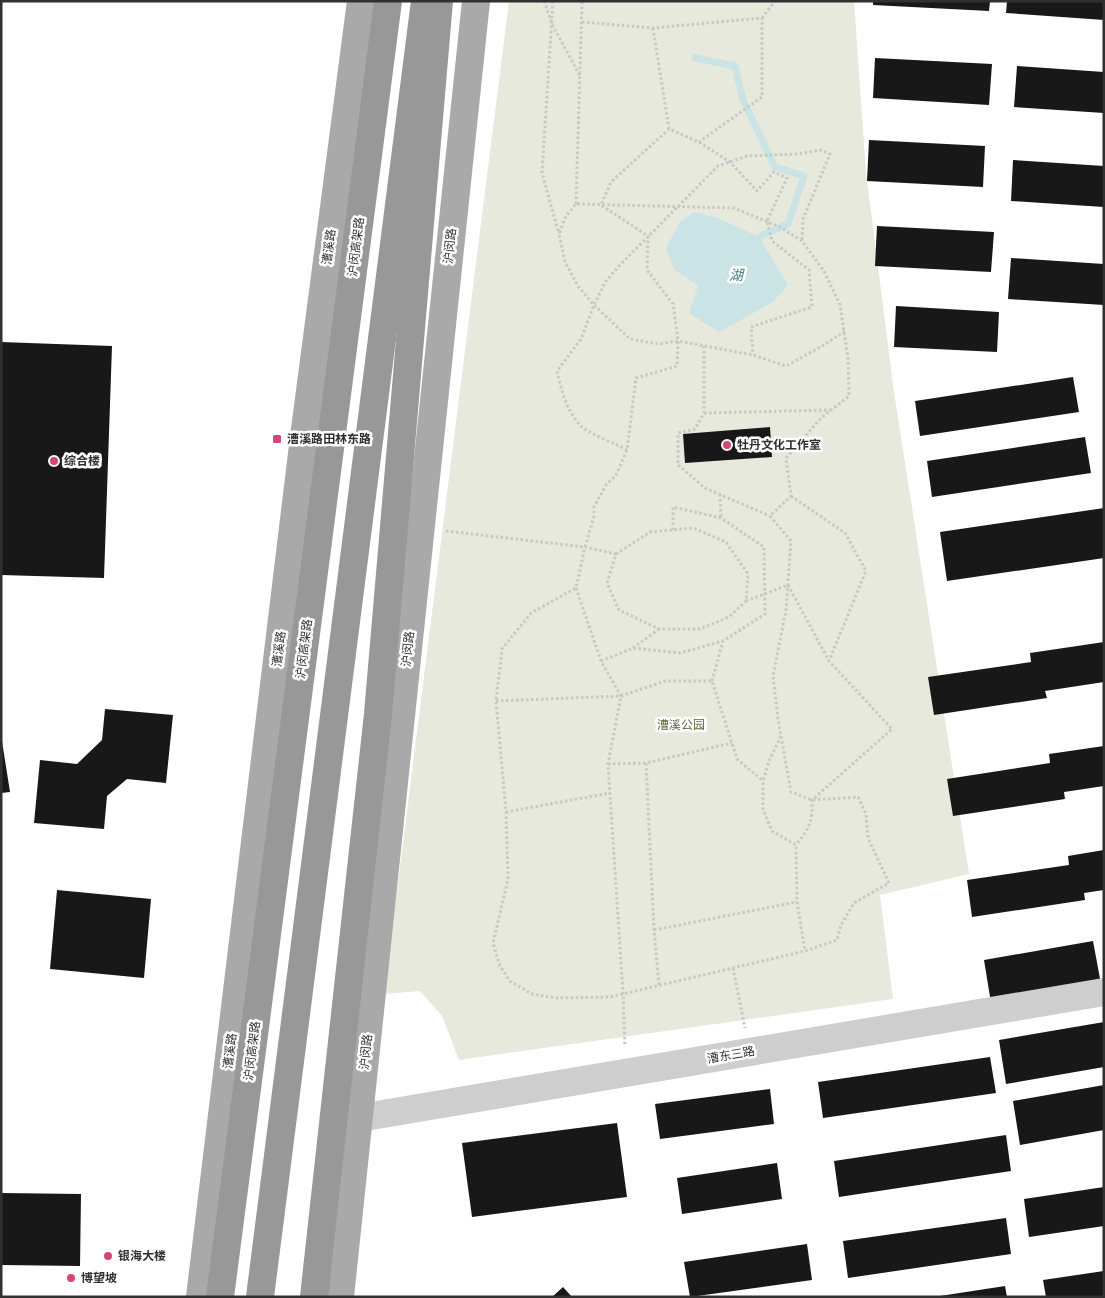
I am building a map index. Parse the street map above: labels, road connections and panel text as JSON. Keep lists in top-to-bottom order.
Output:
{
  "streets": {
    "highway": ["沪闵高架路"],
    "main road": ["沪闵路", "漕溪路"],
    "street": ["漕东三路"]
  },
  "crossings": [
    ["沪闵路", "漕东三路"]
  ],
  "water": ["湖"],
  "parks": ["漕溪公园"],
  "places": {
    "transit": ["漕溪路田林东路"],
    "other": [
      "牡丹文化工作室",
      "综合楼",
      "银海大楼",
      "博望坡"
    ]
  }
}
